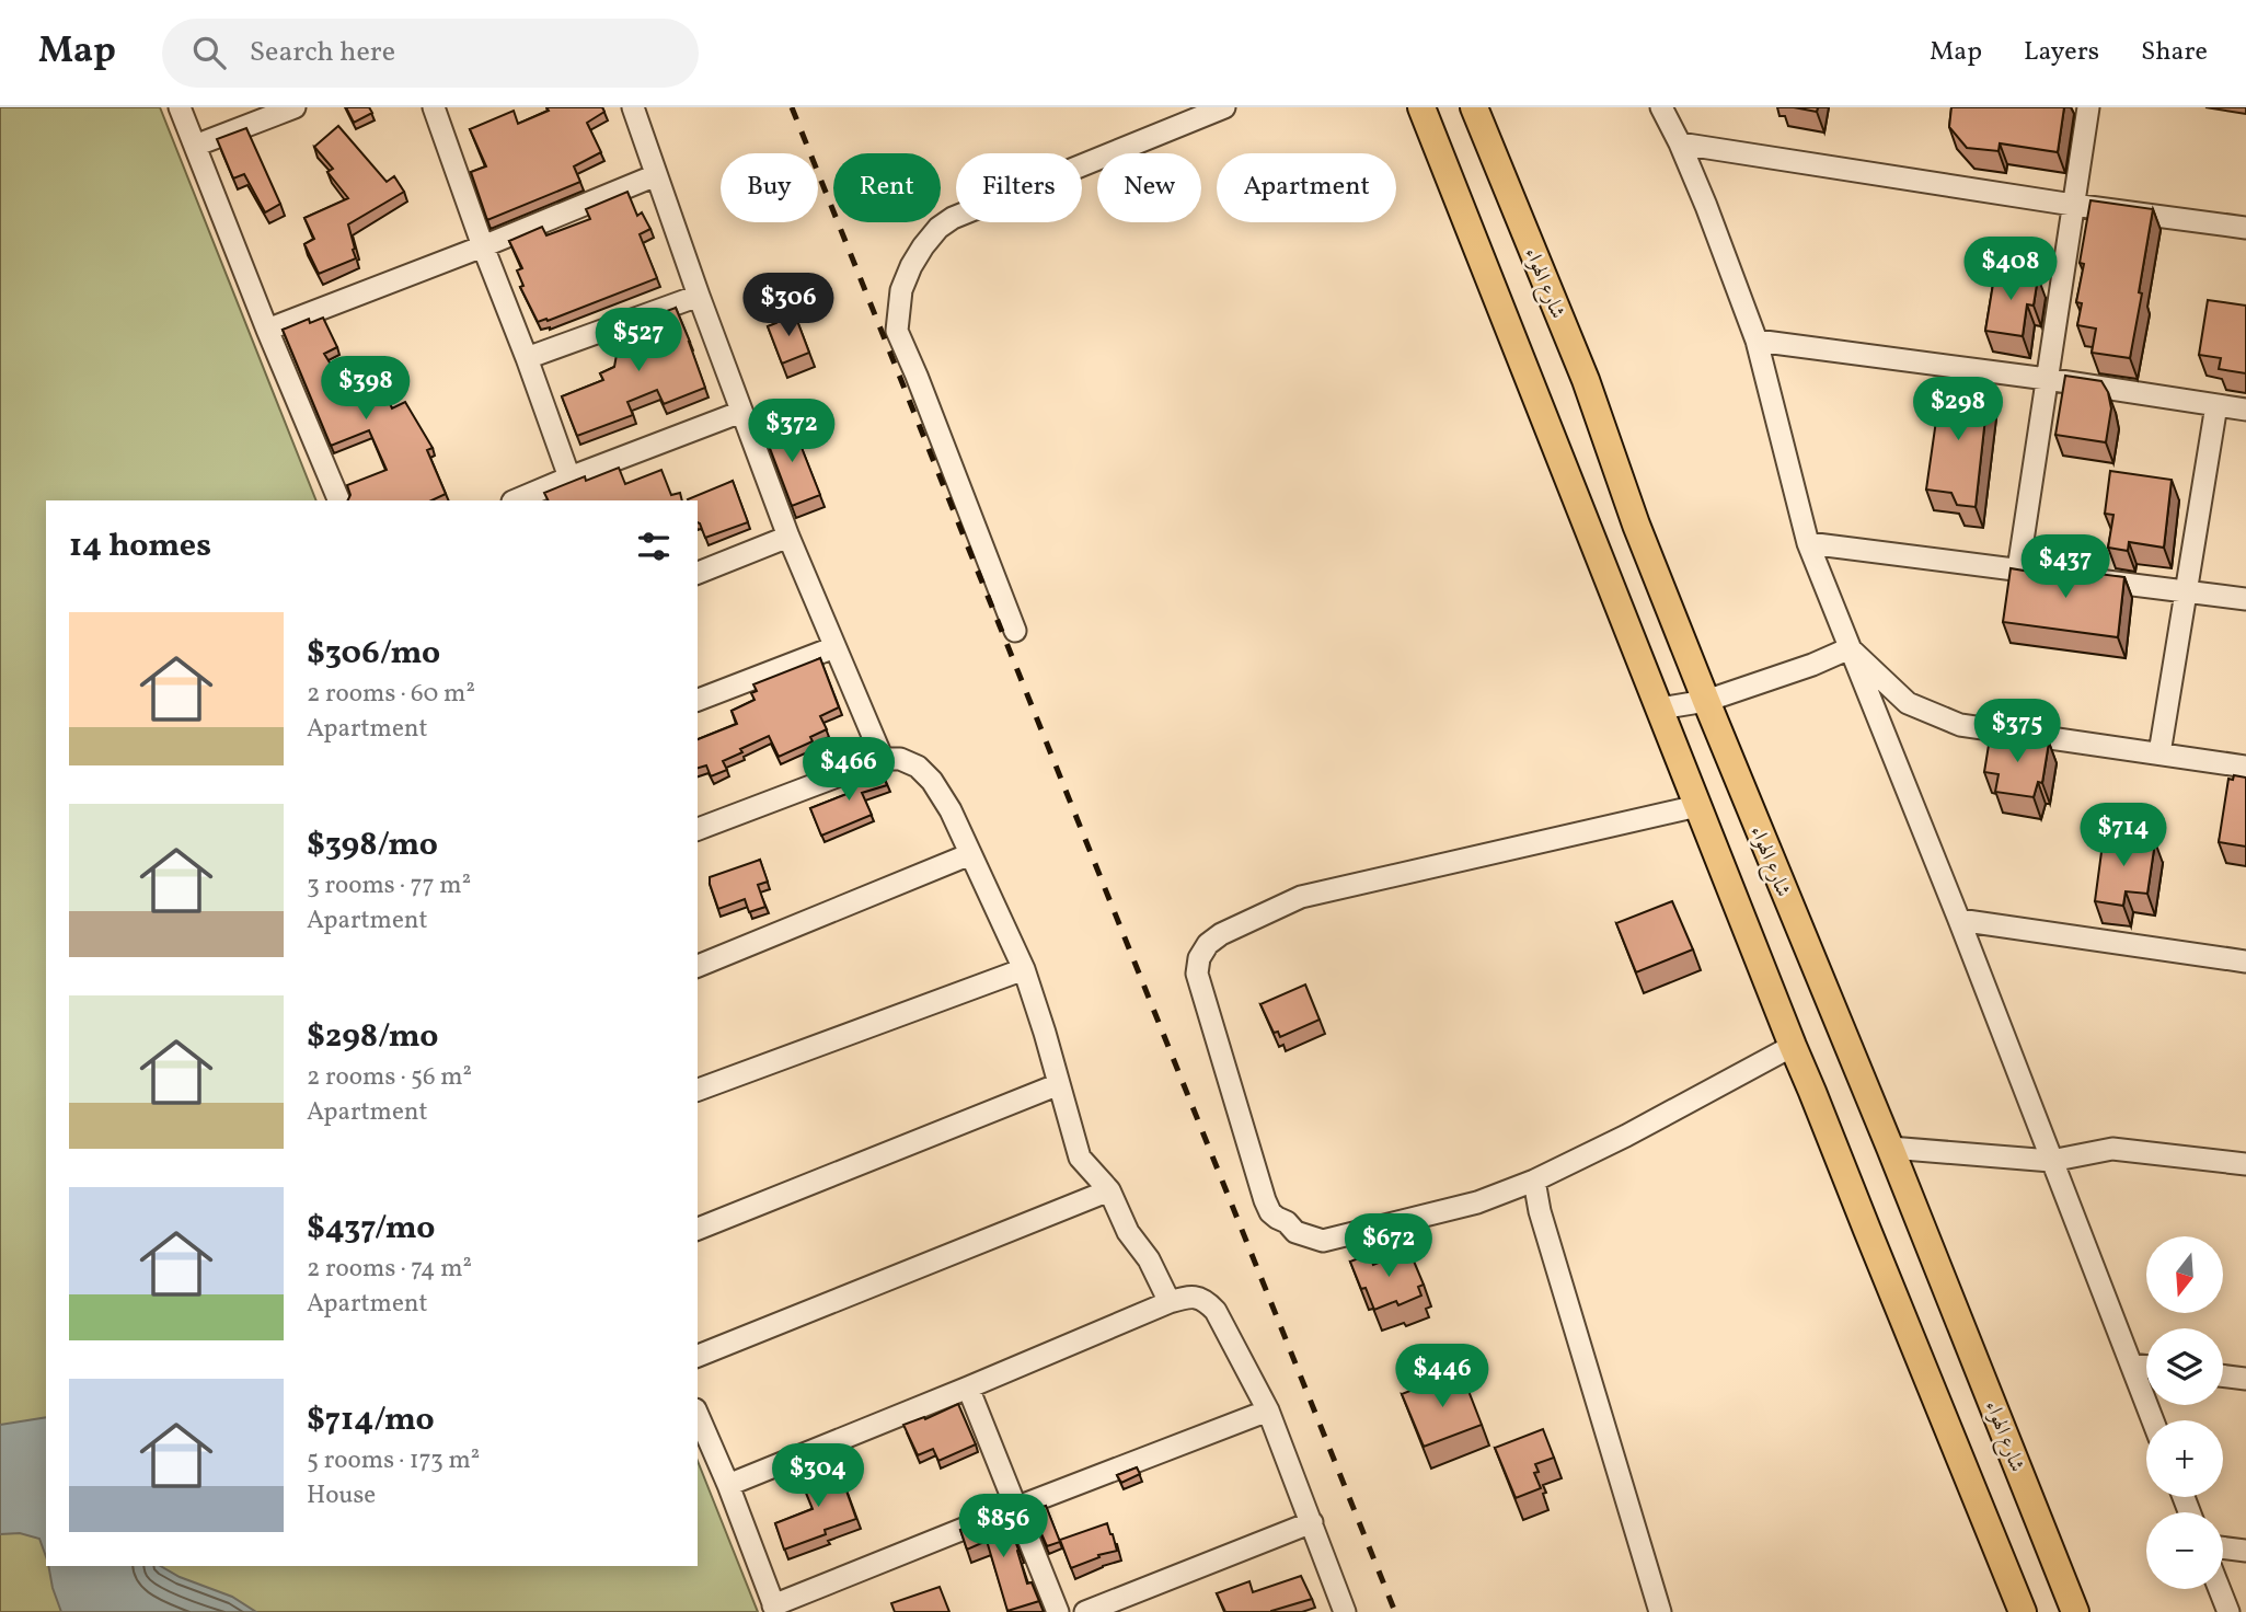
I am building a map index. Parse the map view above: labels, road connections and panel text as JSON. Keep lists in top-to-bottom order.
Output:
{
  "streets": {
    "main road": ["شارع الهواء"]
  },
  "north": "bottom",
  "page": {
    "header": "Map",
    "search": "Search here",
    "nav": ["Map", "Layers", "Share"],
    "chip": [
      "Buy",
      "Rent",
      "Filters",
      "New",
      "Apartment"
    ],
    "price": [
      "$408",
      "$306",
      "$527",
      "$398",
      "$298",
      "$372",
      "$437",
      "$375",
      "$466",
      "$714",
      "$672",
      "$446",
      "$304",
      "$856"
    ],
    "heading": "14 homes",
    "list": [
      {
        "name": "$306/mo",
        "note": "2 rooms · 60 m² · Apartment"
      },
      {
        "name": "$398/mo",
        "note": "3 rooms · 77 m² · Apartment"
      },
      {
        "name": "$298/mo",
        "note": "2 rooms · 56 m² · Apartment"
      },
      {
        "name": "$437/mo",
        "note": "2 rooms · 74 m² · Apartment"
      },
      {
        "name": "$714/mo",
        "note": "5 rooms · 173 m² · House"
      }
    ],
    "map_buttons": ["+", "−"]
  }
}
